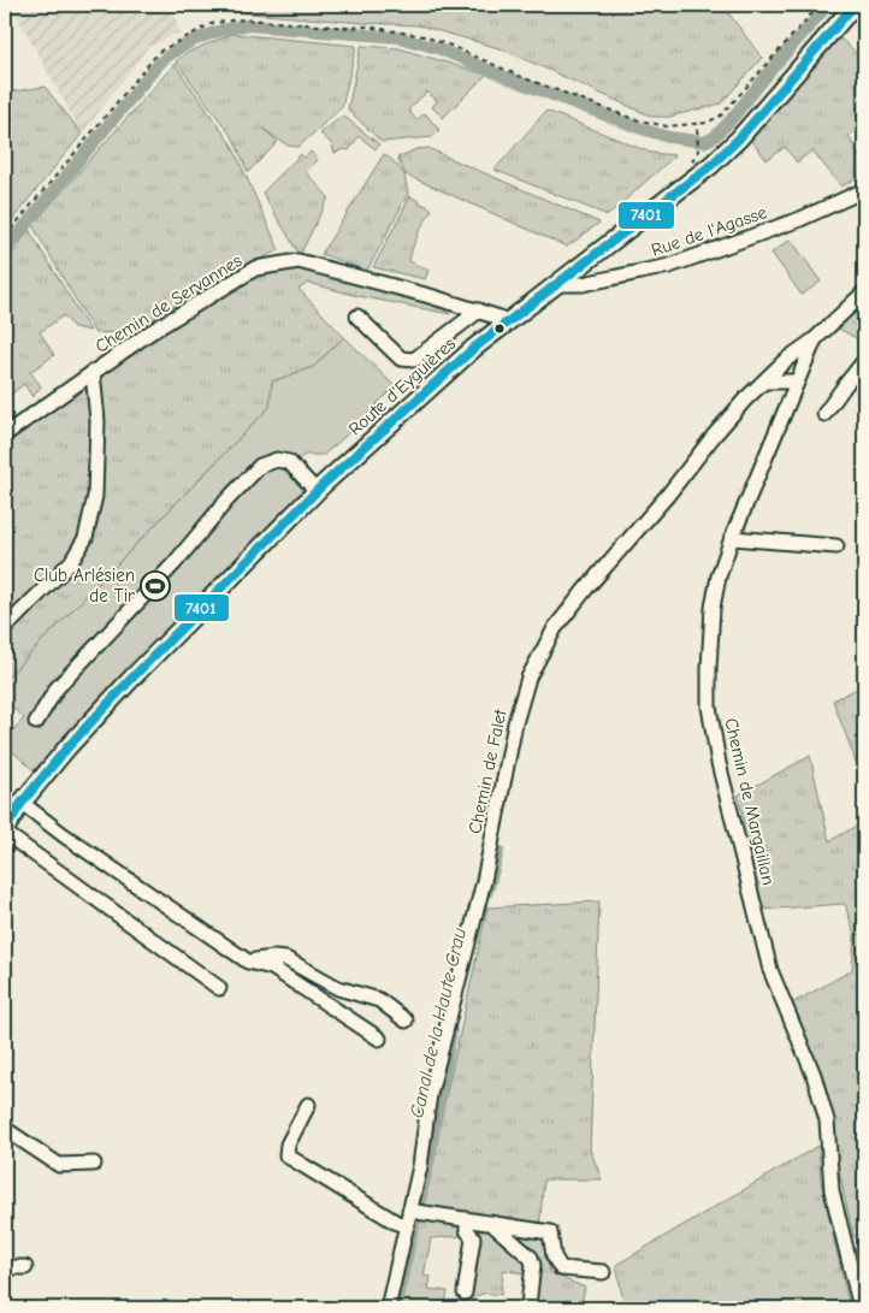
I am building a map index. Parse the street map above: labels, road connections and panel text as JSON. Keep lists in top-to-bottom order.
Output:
{
  "streets": {
    "main road": ["Route d'Eyguières"],
    "street": [
      "Rue de l'Agasse",
      "Chemin de Servannes",
      "Chemin de Falet",
      "Chemin de Margaillan"
    ]
  },
  "crossings": [
    ["Rue de l'Agasse", "Route d'Eyguières"],
    ["Chemin de Servannes", "Route d'Eyguières"],
    ["Chemin de Falet", "Chemin de Margaillan"]
  ],
  "water": ["Canal de la Haute Crau"],
  "places": {
    "sports": ["Club Arlésien de Tir"]
  },
  "lines": ["transit line 7401"]
}
